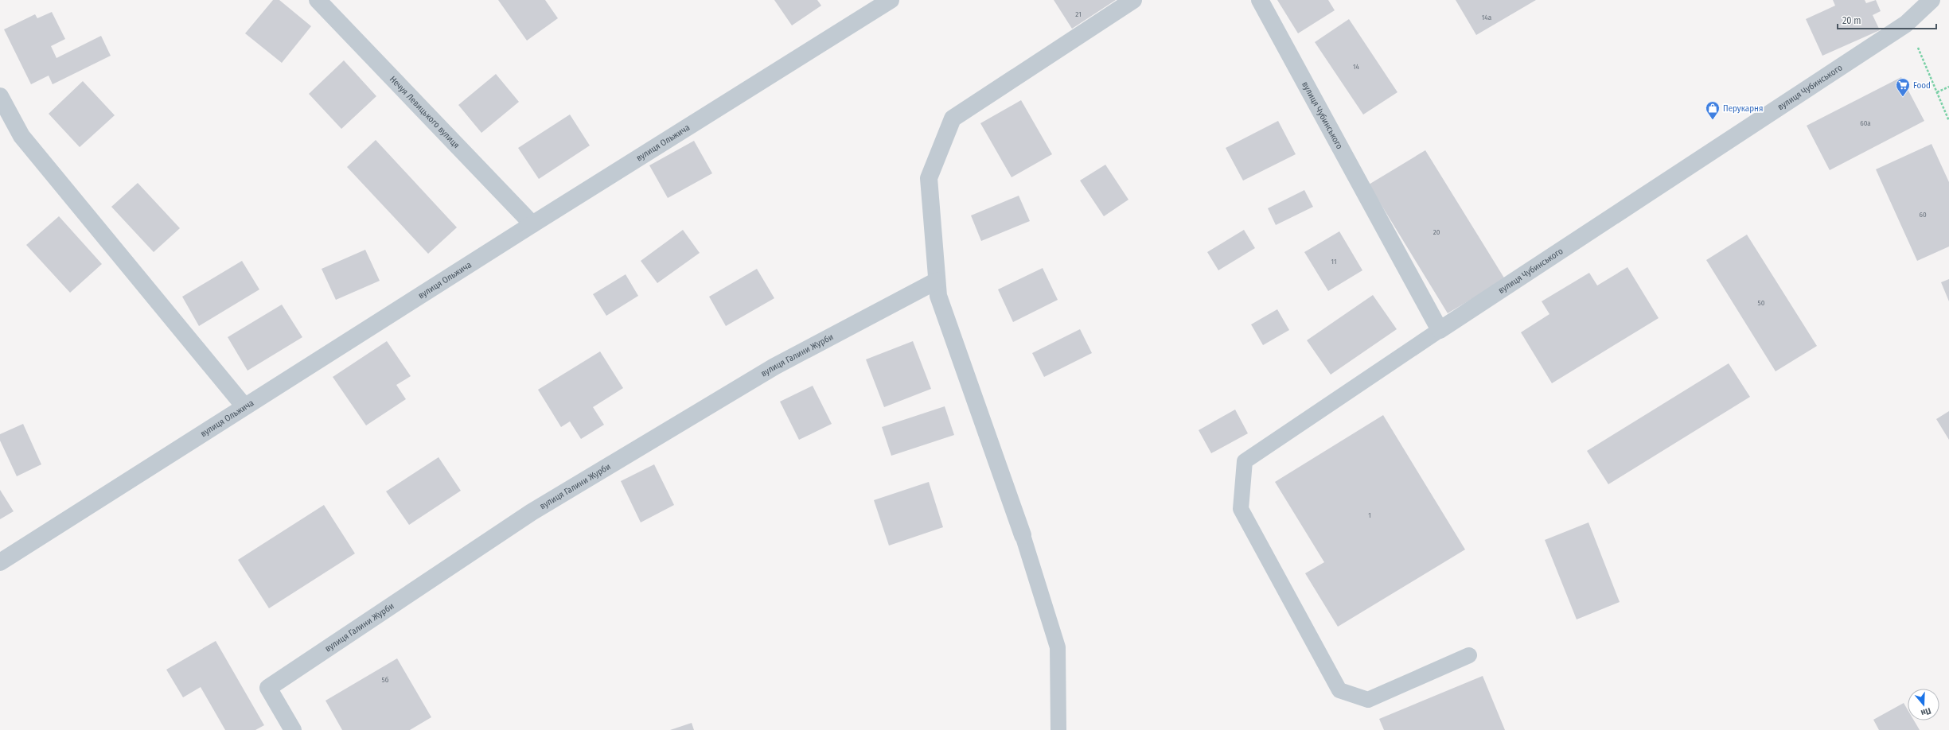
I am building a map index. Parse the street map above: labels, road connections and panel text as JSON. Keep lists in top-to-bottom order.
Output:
{
  "streets": {
    "street": [
      "вулиця Чубинського",
      "Нечуя Левицького вулиця",
      "вулиця Ольжича",
      "вулиця Галини Журби"
    ]
  },
  "crossings": [
    ["Нечуя Левицького вулиця", "вулиця Ольжича"]
  ],
  "places": {
    "supermarket": ["Food"],
    "shop": ["Перукарня"]
  },
  "house_numbers": [
    "21",
    "14а",
    "14",
    "60а",
    "60",
    "20",
    "11",
    "50",
    "1",
    "5б"
  ],
  "scale_bar": "20 m",
  "north": "bottom"
}
